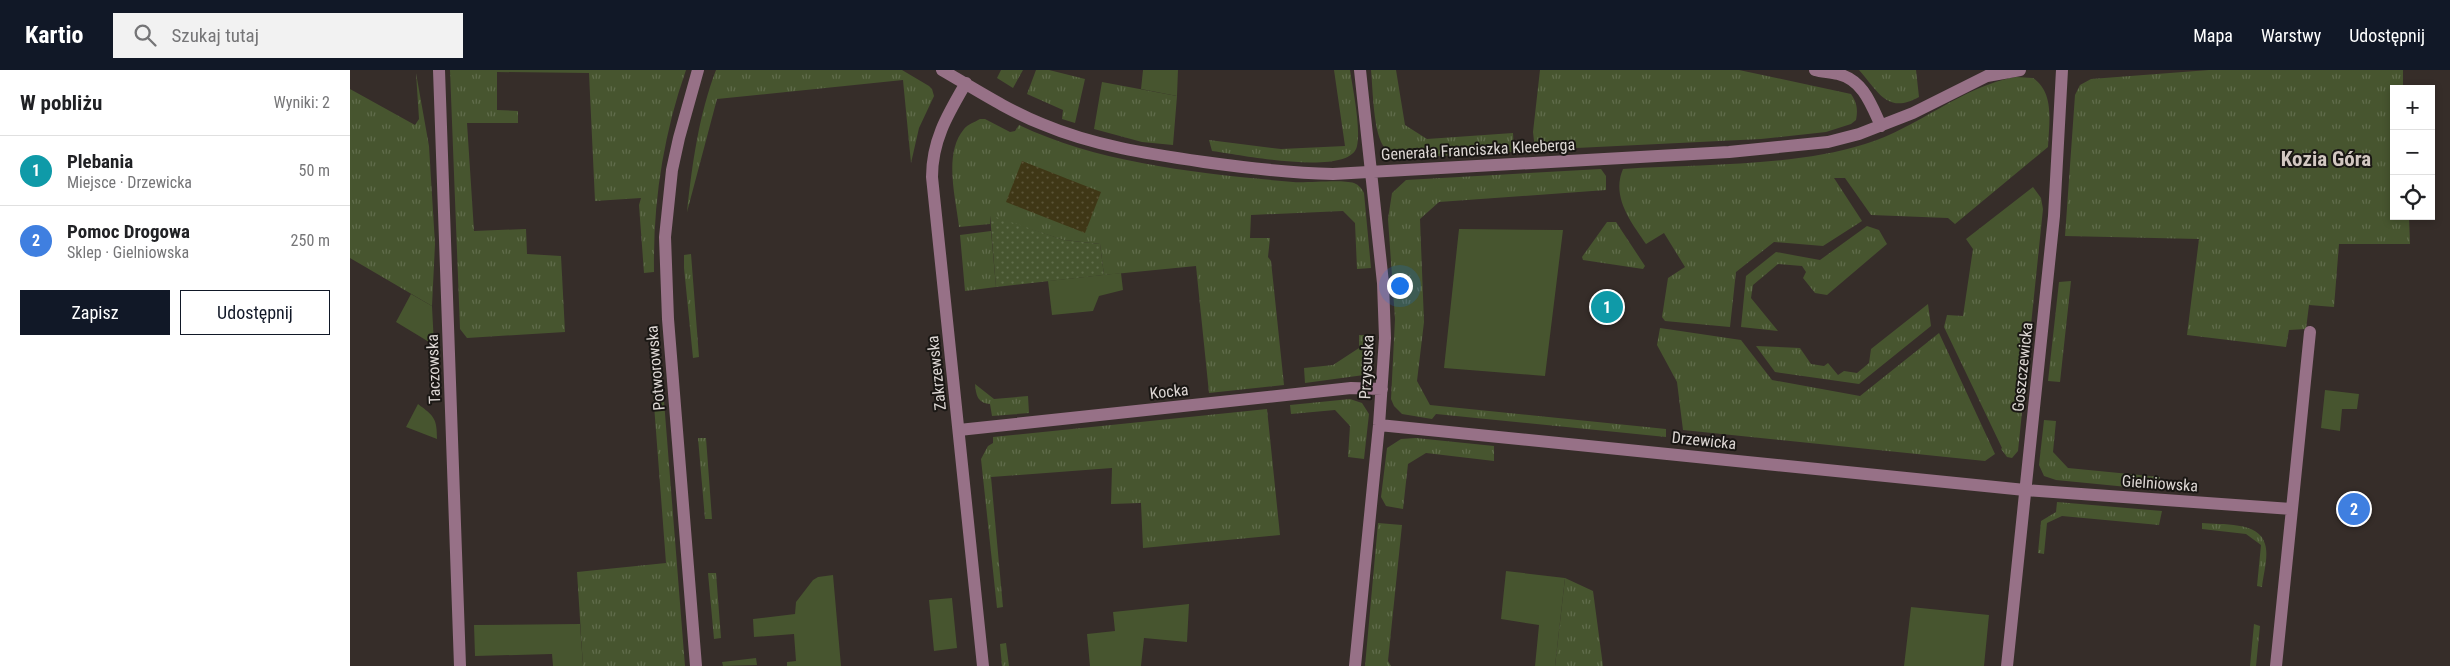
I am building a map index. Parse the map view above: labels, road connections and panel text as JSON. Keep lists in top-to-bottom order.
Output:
{
  "streets": {
    "street": [
      "Generała Franciszka Kleeberga",
      "Przysuska",
      "Goszczewicka",
      "Potworowska",
      "Taczowska",
      "Zakrzewska",
      "Kocka",
      "Drzewicka",
      "Gielniowska"
    ]
  },
  "crossings": [
    ["Generała Franciszka Kleeberga", "Przysuska"],
    ["Generała Franciszka Kleeberga", "Zakrzewska"],
    ["Przysuska", "Kocka"],
    ["Przysuska", "Drzewicka"],
    ["Goszczewicka", "Drzewicka"],
    ["Goszczewicka", "Gielniowska"],
    ["Zakrzewska", "Kocka"],
    ["Drzewicka", "Gielniowska"]
  ],
  "districts": ["Kozia Góra"],
  "page": {
    "header": "Kartio",
    "search": "Szukaj tutaj",
    "nav": ["Mapa", "Warstwy", "Udostępnij"],
    "heading": ["W pobliżu", "Wyniki: 2"],
    "map_buttons": ["+", "−"],
    "list": [
      {
        "mark": "1",
        "name": "Plebania",
        "note": "Miejsce · Drzewicka",
        "value": "50 m"
      },
      {
        "mark": "2",
        "name": "Pomoc Drogowa",
        "note": "Sklep · Gielniowska",
        "value": "250 m"
      }
    ],
    "buttons": ["Zapisz", "Udostępnij"],
    "pins": ["1", "2"]
  }
}
